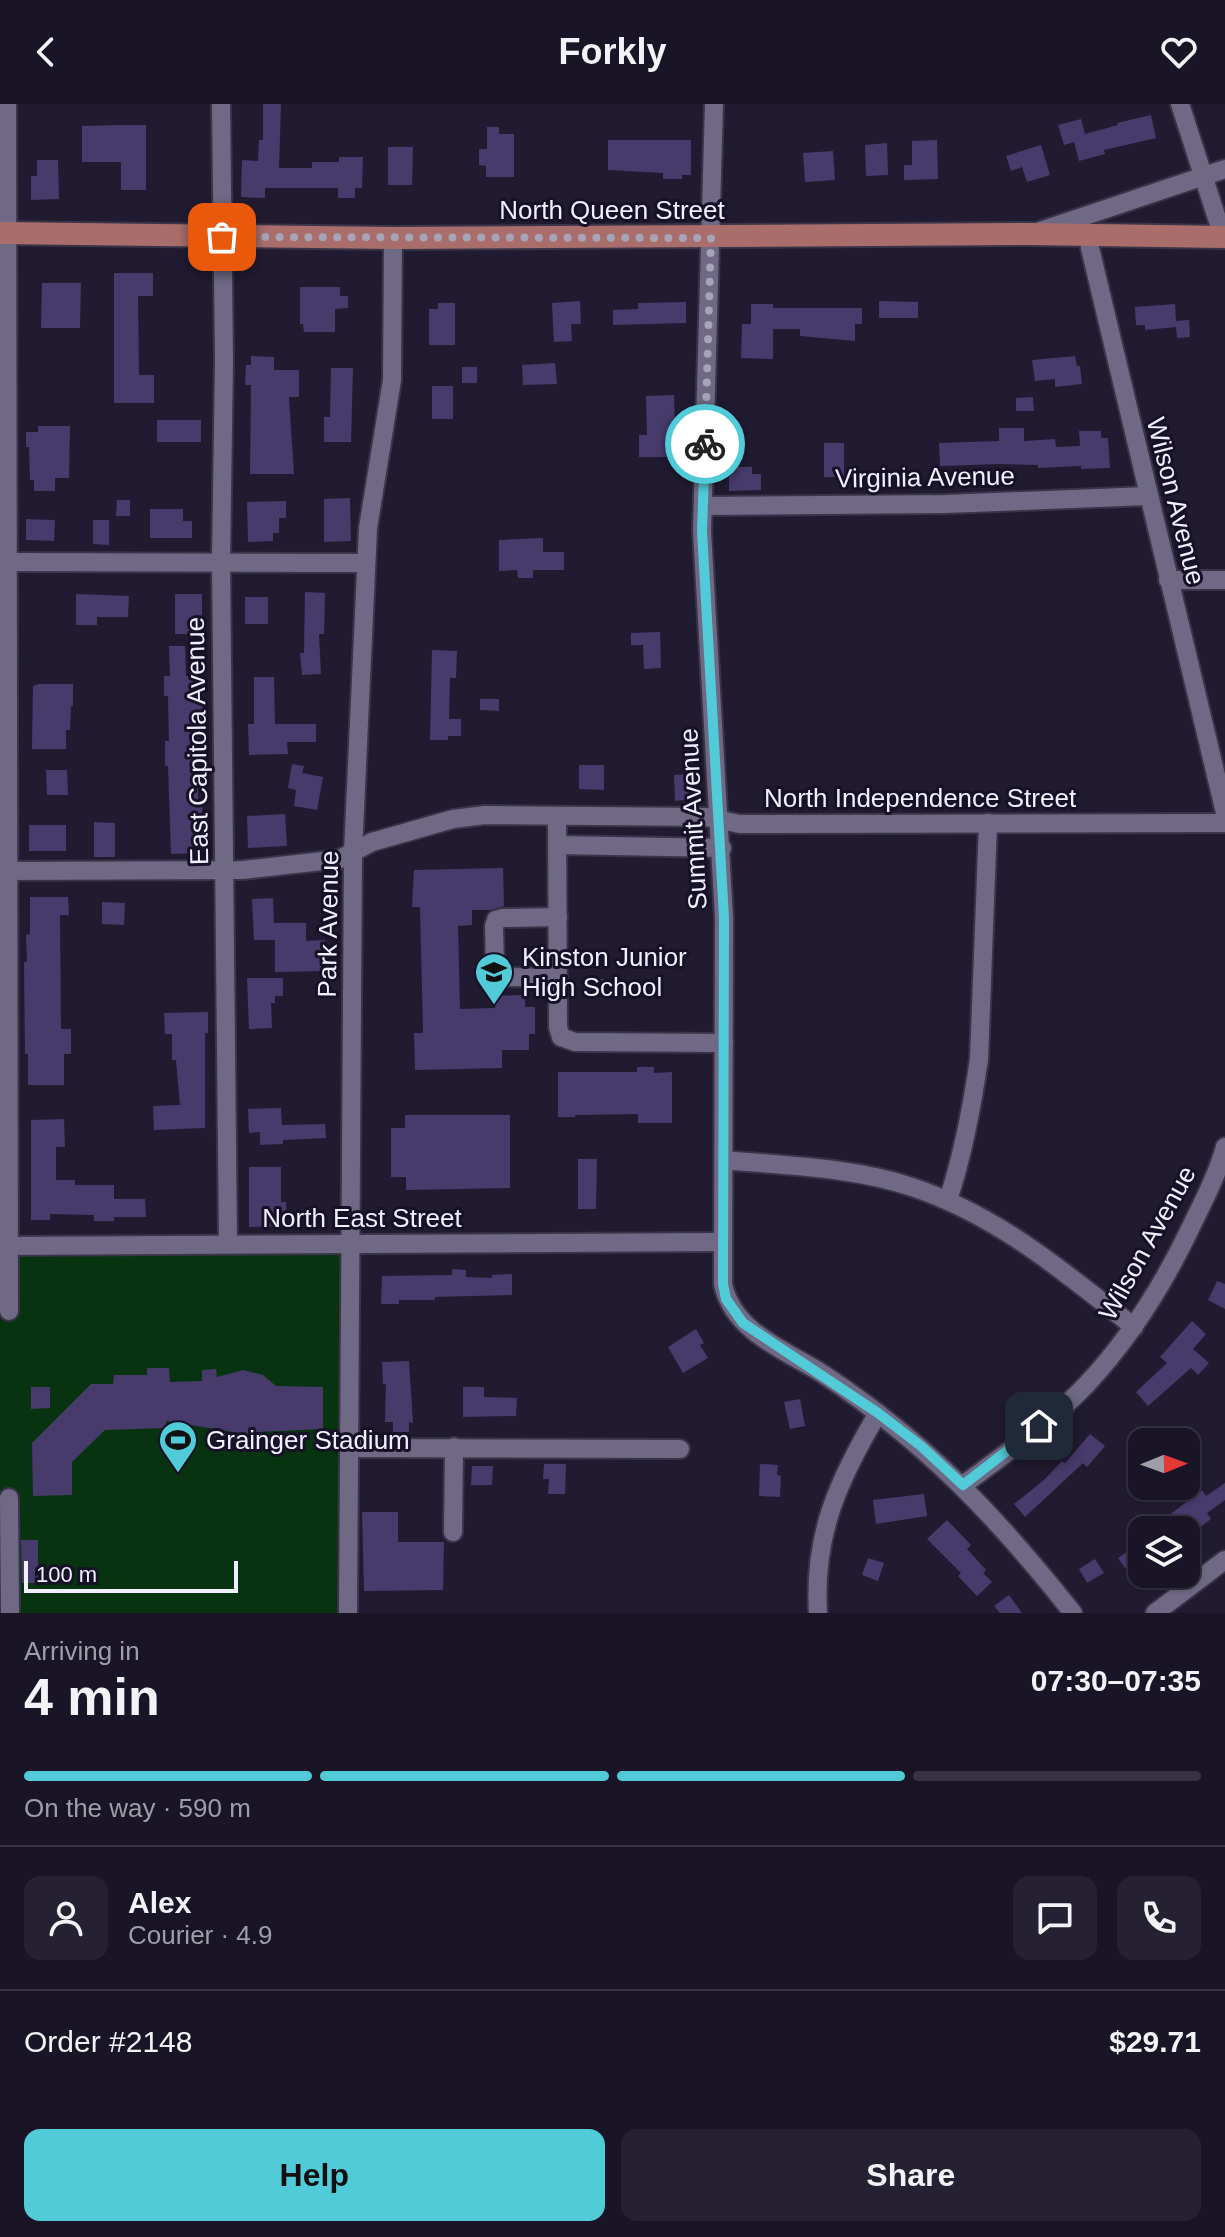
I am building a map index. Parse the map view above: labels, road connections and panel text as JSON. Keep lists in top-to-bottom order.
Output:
{
  "streets": {
    "main road": ["North Queen Street"],
    "street": [
      "Virginia Avenue",
      "Wilson Avenue",
      "East Capitola Avenue",
      "North Independence Street",
      "Summit Avenue",
      "Park Avenue",
      "North East Street"
    ]
  },
  "crossings": [
    ["North Queen Street", "East Capitola Avenue"],
    ["North Queen Street", "Summit Avenue"],
    ["North Queen Street", "Park Avenue"],
    ["Virginia Avenue", "Wilson Avenue"],
    ["Virginia Avenue", "Summit Avenue"],
    ["Wilson Avenue", "Summit Avenue"],
    ["East Capitola Avenue", "North Independence Street"],
    ["East Capitola Avenue", "North East Street"],
    ["North Independence Street", "Summit Avenue"],
    ["North Independence Street", "Park Avenue"],
    ["Summit Avenue", "North East Street"],
    ["Park Avenue", "North East Street"]
  ],
  "places": {
    "school or university": ["Kinston Junior High School"],
    "sports": ["Grainger Stadium"]
  },
  "scale_bar": "100 m",
  "north": "right",
  "page": {
    "header": "Forkly",
    "scale": "100 m",
    "heading": ["4 min", "Arriving in", "07:30–07:35"],
    "panel": [
      "Alex",
      "Courier · 4.9",
      "Order #2148",
      "$29.71"
    ],
    "bar": "On the way · 590 m",
    "buttons": ["Help", "Share"]
  }
}
